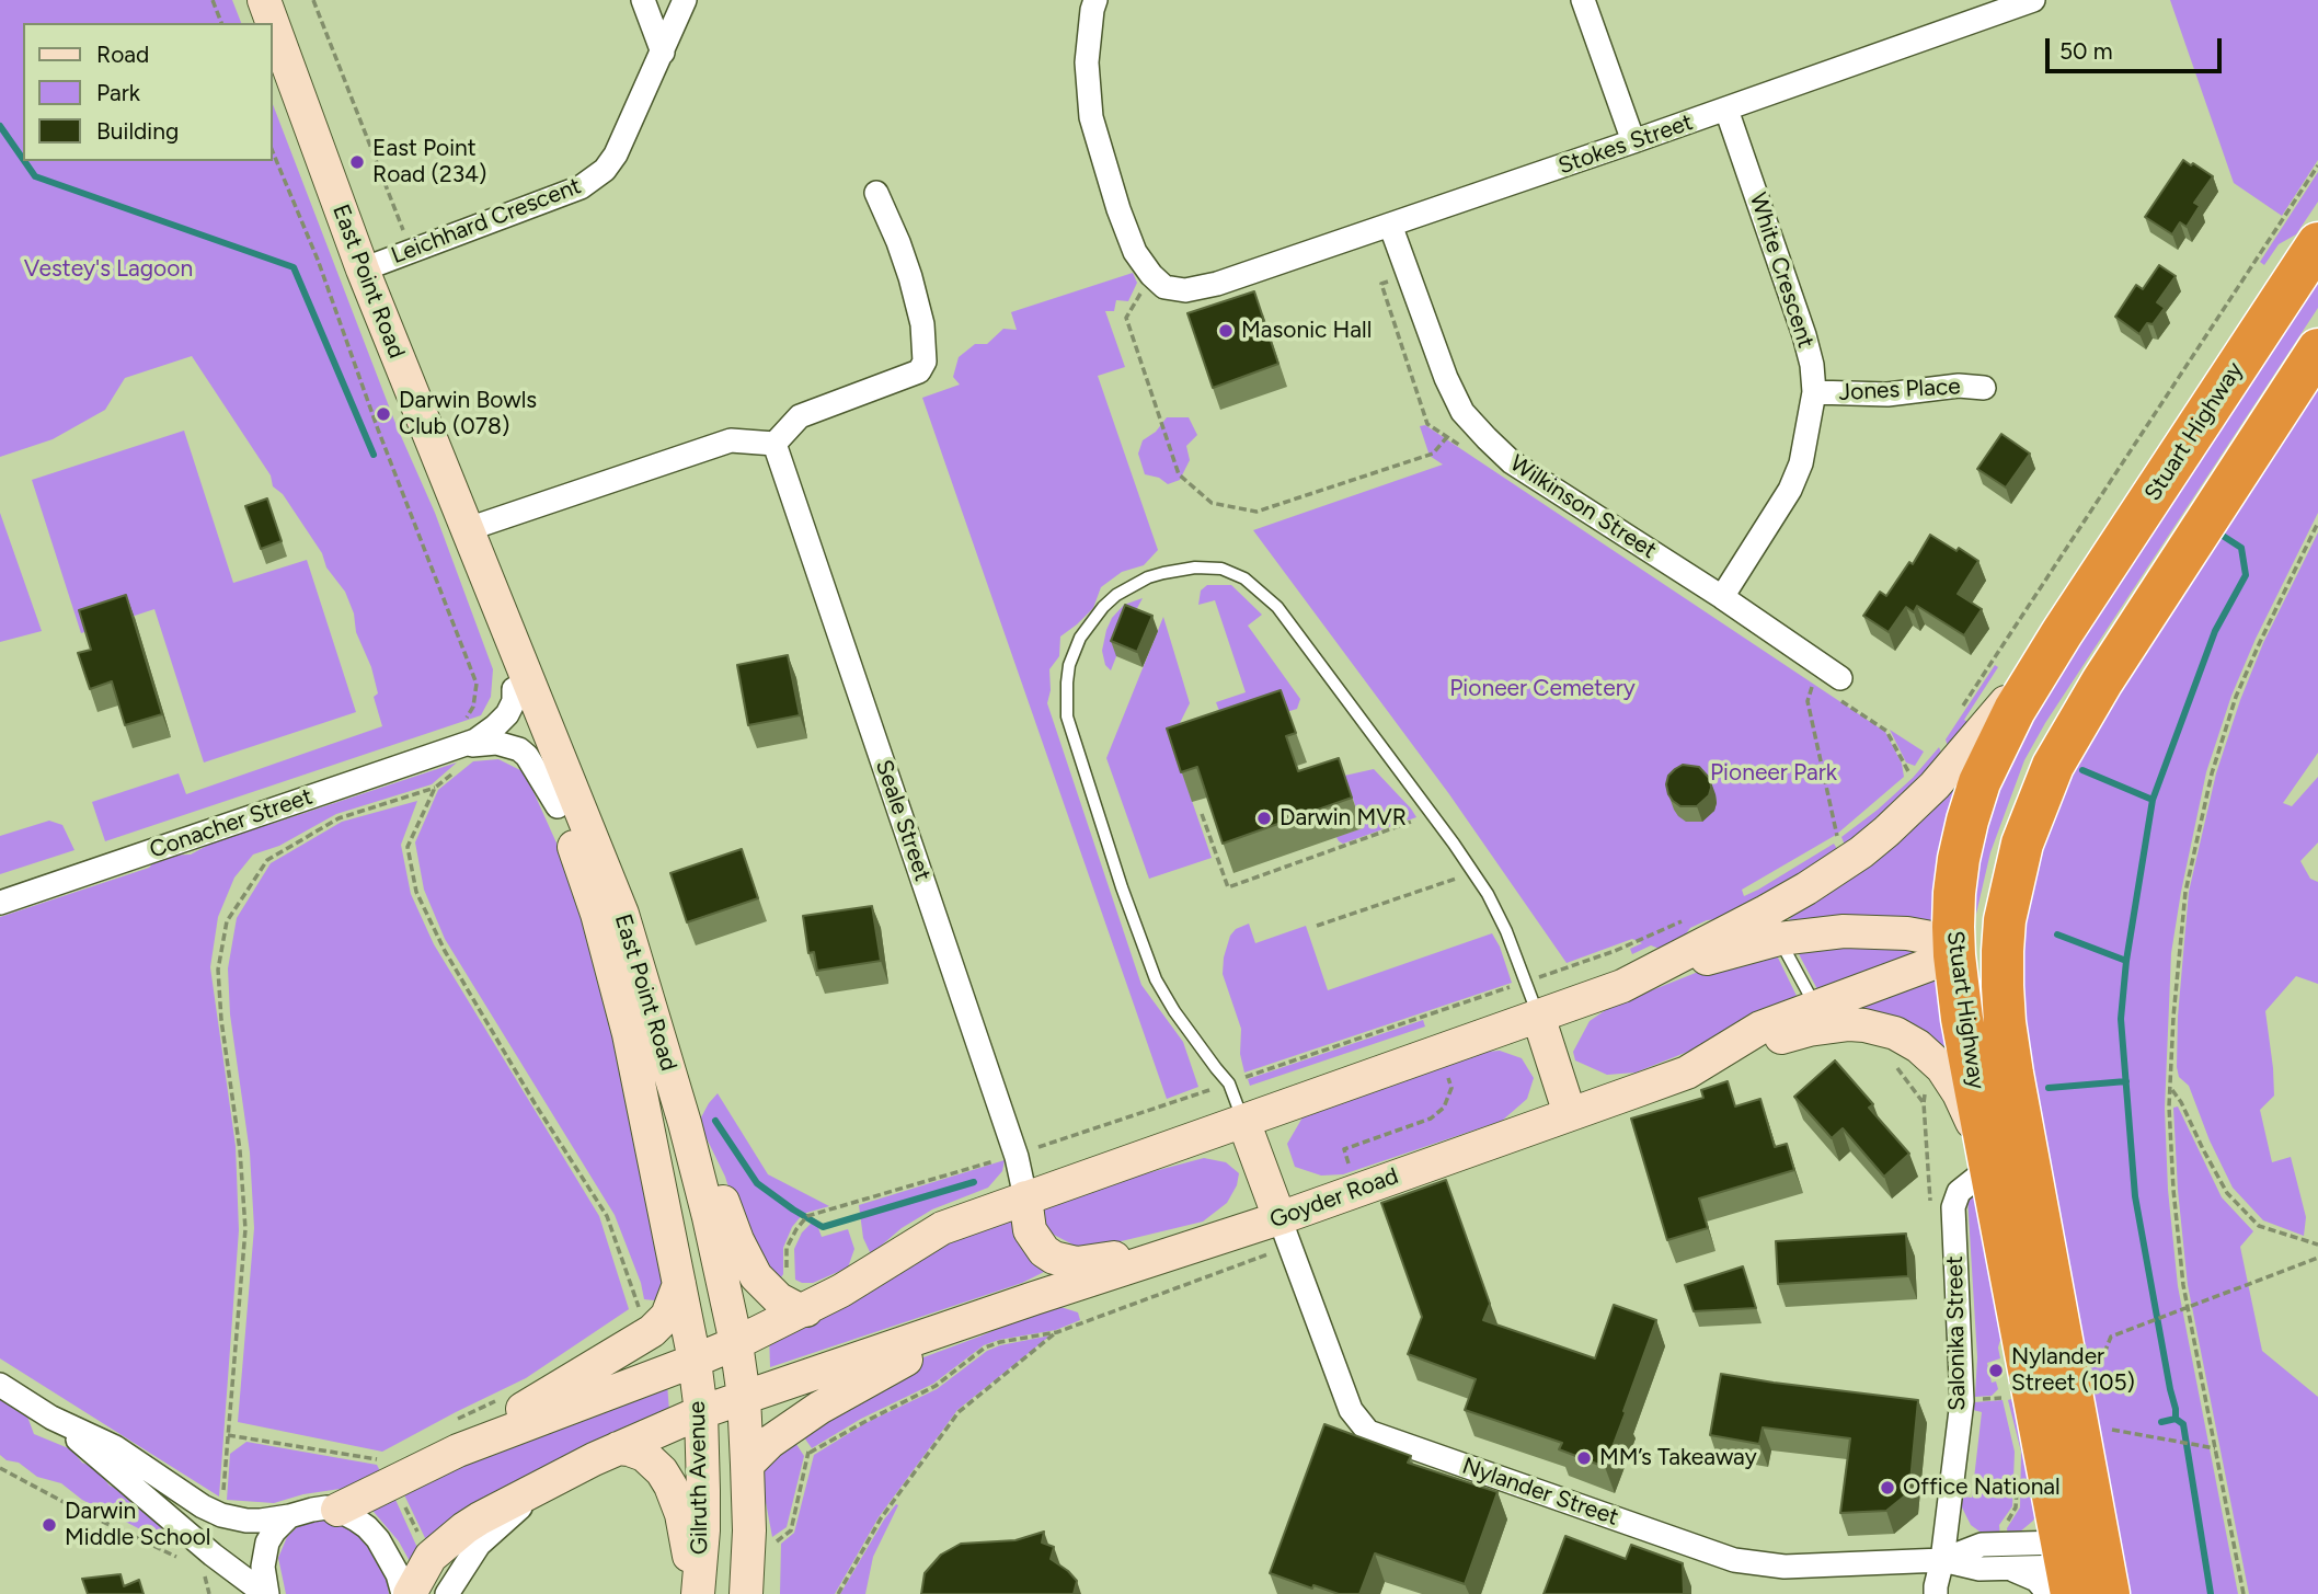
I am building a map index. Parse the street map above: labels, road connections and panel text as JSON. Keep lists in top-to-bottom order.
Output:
{
  "streets": {
    "highway": ["Stuart Highway"],
    "street": [
      "Stokes Street",
      "Leichhard Crescent",
      "White Crescent",
      "East Point Road",
      "Jones Place",
      "Wilkinson Street",
      "Seale Street",
      "Conacher Street",
      "Goyder Road",
      "Salonika Street",
      "Gilruth Avenue",
      "Nylander Street"
    ]
  },
  "crossings": [
    ["Stokes Street", "White Crescent"],
    ["Stokes Street", "Wilkinson Street"],
    ["Leichhard Crescent", "East Point Road"],
    ["White Crescent", "Jones Place"],
    ["White Crescent", "Wilkinson Street"],
    ["East Point Road", "Conacher Street"],
    ["East Point Road", "Goyder Road"],
    ["East Point Road", "Gilruth Avenue"],
    ["Stuart Highway", "Goyder Road"],
    ["Stuart Highway", "Salonika Street"],
    ["Stuart Highway", "Nylander Street"],
    ["Goyder Road", "Gilruth Avenue"],
    ["Goyder Road", "Nylander Street"],
    ["Salonika Street", "Nylander Street"]
  ],
  "parks": ["Vestey's Lagoon", "Pioneer Cemetery", "Pioneer Park"],
  "places": [
    "East Point Road (234)",
    "Masonic Hall",
    "Darwin Bowls Club (078)",
    "Darwin MVR",
    "Nylander Street (105)",
    "MM’s Takeaway",
    "Office National",
    "Darwin Middle School"
  ],
  "legend": ["Road", "Park", "Building"],
  "scale_bar": "50 m"
}
